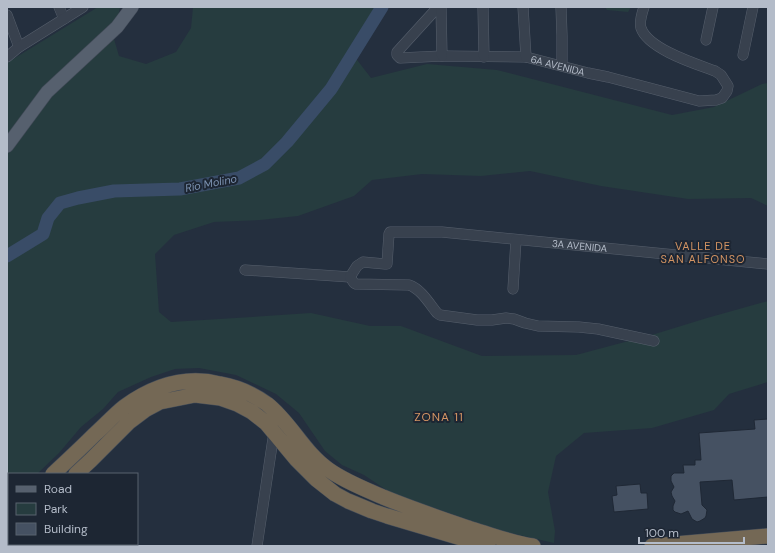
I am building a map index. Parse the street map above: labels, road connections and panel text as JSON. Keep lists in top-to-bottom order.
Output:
{
  "streets": {
    "street": ["6A AVENIDA", "3A AVENIDA"]
  },
  "districts": ["VALLE DE SAN ALFONSO", "ZONA 11"],
  "water": ["Río Molino"],
  "legend": ["Road", "Park", "Building"],
  "scale_bar": "100 m"
}
